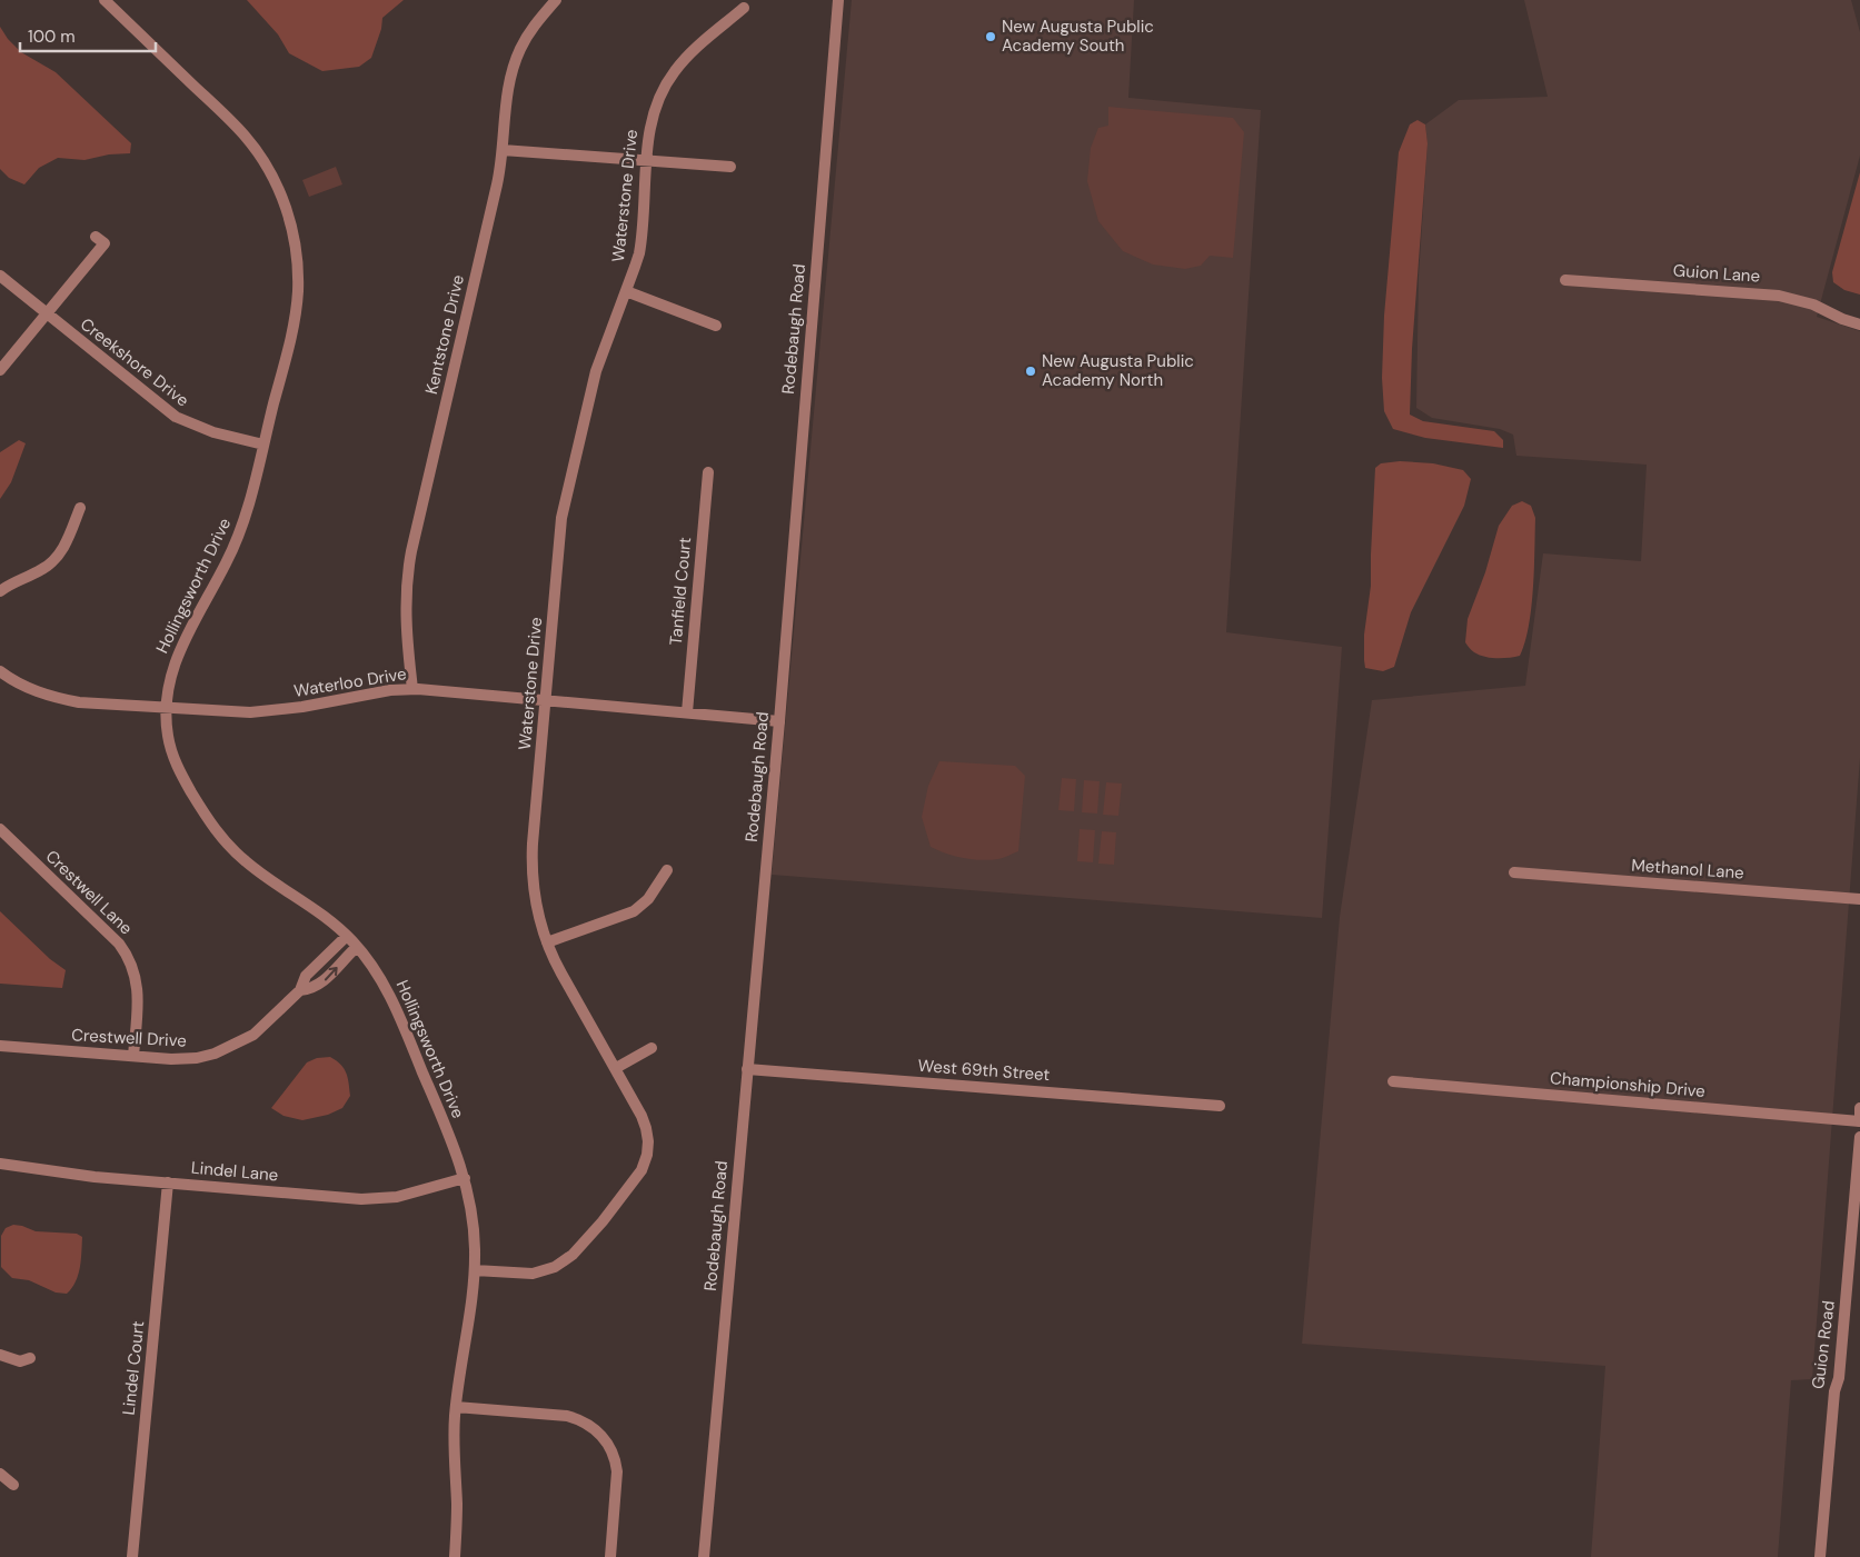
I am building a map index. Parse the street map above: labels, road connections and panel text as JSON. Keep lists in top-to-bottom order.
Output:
{
  "streets": {
    "street": [
      "Waterstone Drive",
      "Guion Lane",
      "Rodebaugh Road",
      "Kentstone Drive",
      "Creekshore Drive",
      "Hollingsworth Drive",
      "Tanfield Court",
      "Waterloo Drive",
      "Methanol Lane",
      "Crestwell Lane",
      "Crestwell Drive",
      "West 69th Street",
      "Championship Drive",
      "Lindel Lane",
      "Guion Road",
      "Lindel Court"
    ]
  },
  "crossings": [
    ["Waterstone Drive", "Hollingsworth Drive"],
    ["Waterstone Drive", "Waterloo Drive"],
    ["Rodebaugh Road", "Waterloo Drive"],
    ["Rodebaugh Road", "West 69th Street"],
    ["Kentstone Drive", "Waterloo Drive"],
    ["Creekshore Drive", "Hollingsworth Drive"],
    ["Hollingsworth Drive", "Waterloo Drive"],
    ["Hollingsworth Drive", "Crestwell Drive"],
    ["Hollingsworth Drive", "Lindel Lane"],
    ["Tanfield Court", "Waterloo Drive"],
    ["Crestwell Lane", "Crestwell Drive"],
    ["Lindel Lane", "Lindel Court"]
  ],
  "places": ["New Augusta Public Academy South", "New Augusta Public Academy North"],
  "scale_bar": "100 m"
}
